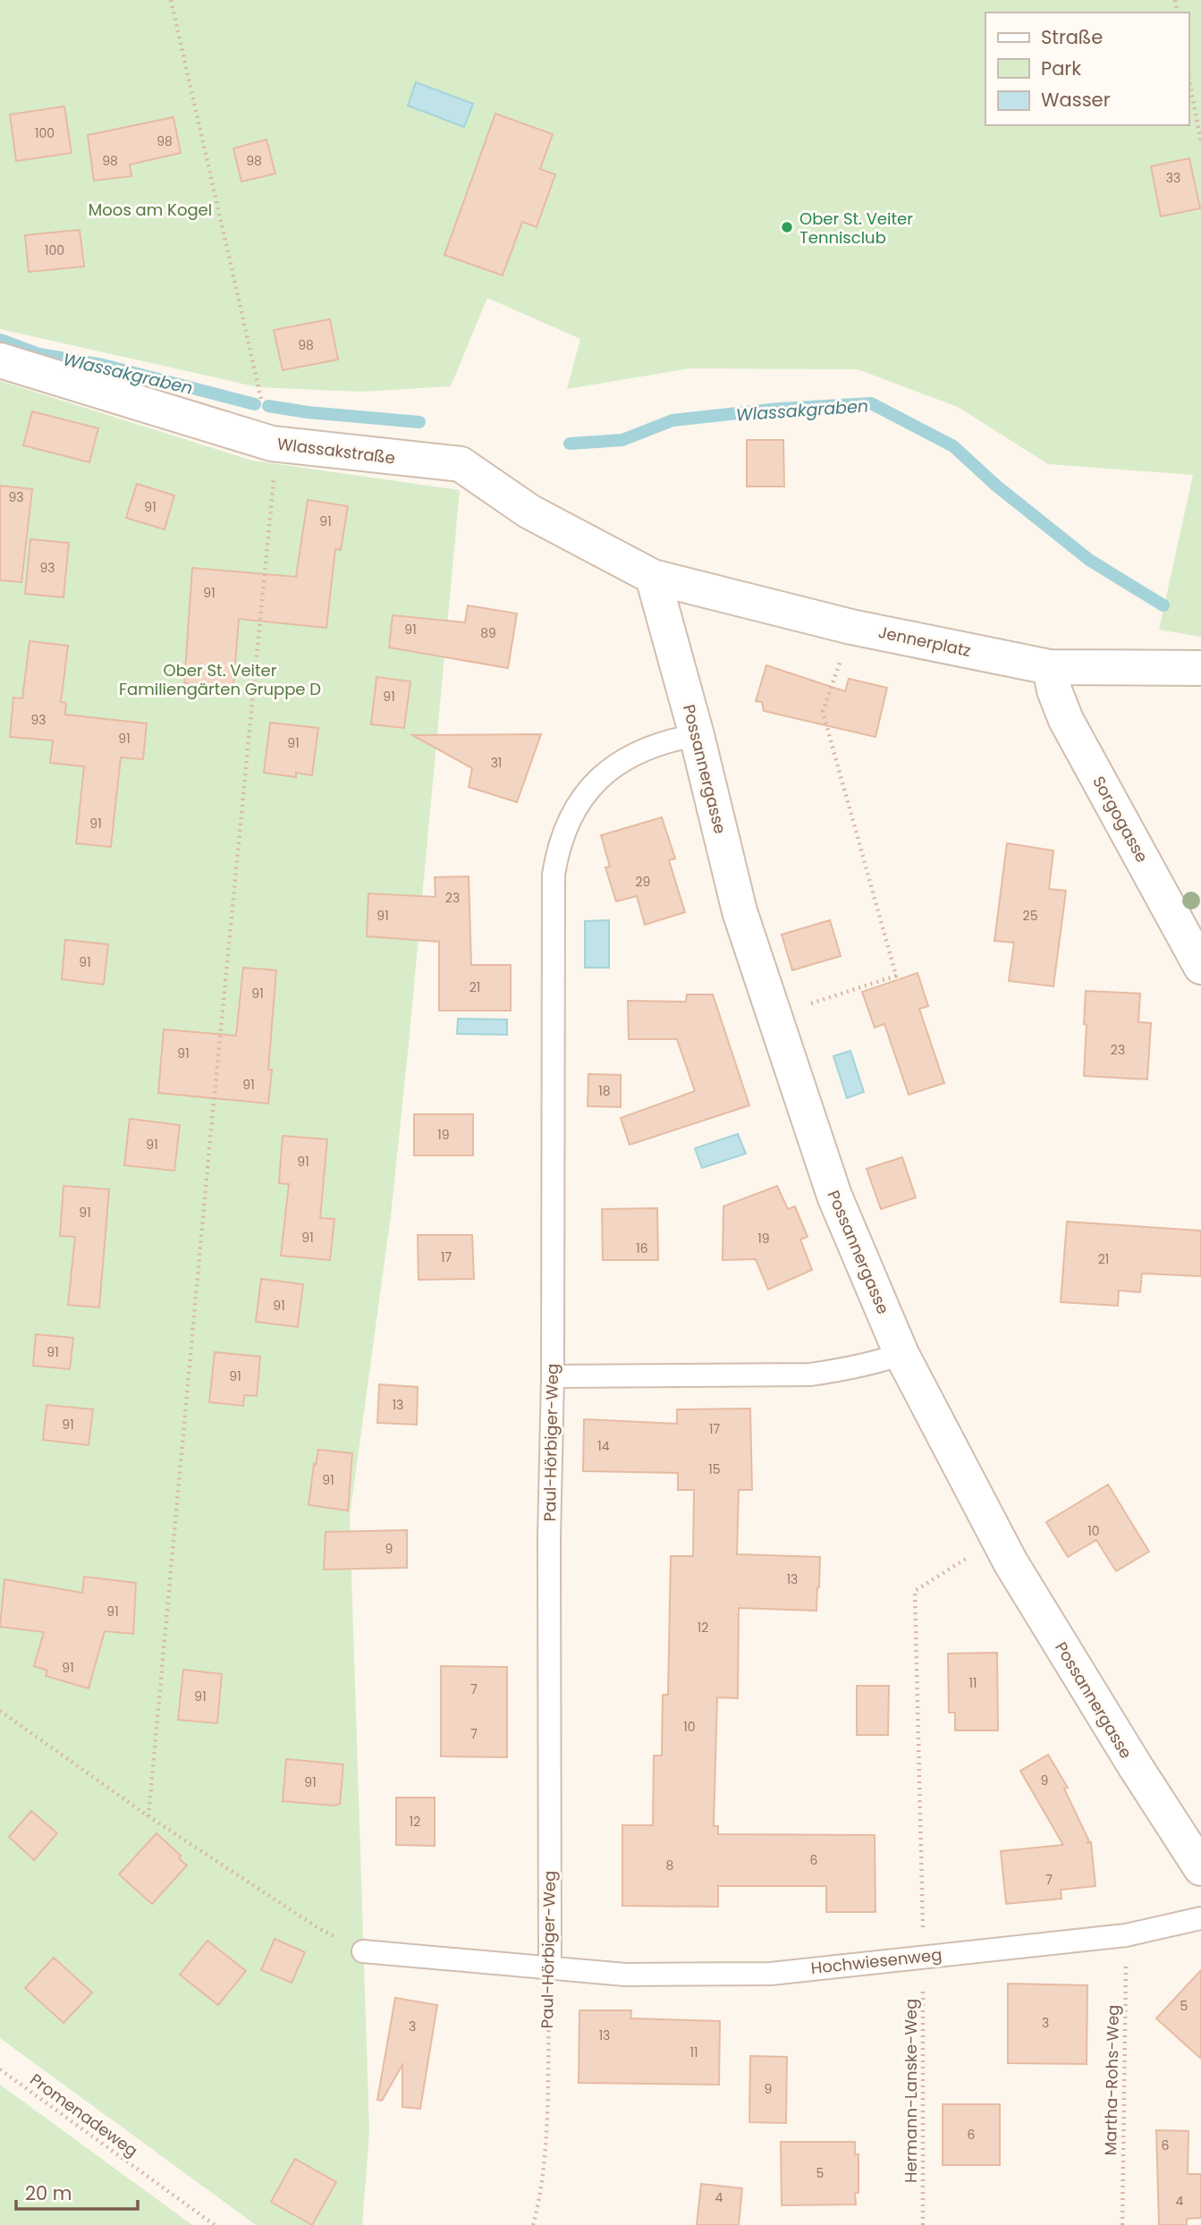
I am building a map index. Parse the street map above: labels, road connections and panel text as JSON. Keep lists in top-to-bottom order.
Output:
{
  "streets": {
    "street": [
      "Wlassakstraße",
      "Jennerplatz",
      "Possannergasse",
      "Sorgogasse"
    ],
    "lane": ["Paul-Hörbiger-Weg", "Hochwiesenweg"],
    "path": ["Martha-Rohs-Weg", "Hermann-Lanske-Weg", "Promenadeweg"]
  },
  "crossings": [
    ["Wlassakstraße", "Jennerplatz"],
    ["Wlassakstraße", "Possannergasse"],
    ["Jennerplatz", "Possannergasse"],
    ["Jennerplatz", "Sorgogasse"],
    ["Possannergasse", "Paul-Hörbiger-Weg"],
    ["Possannergasse", "Hermann-Lanske-Weg"],
    ["Paul-Hörbiger-Weg", "Hochwiesenweg"],
    ["Hochwiesenweg", "Martha-Rohs-Weg"],
    ["Hochwiesenweg", "Hermann-Lanske-Weg"]
  ],
  "water": ["Wlassakgraben"],
  "parks": ["Moos am Kogel", "Ober St. Veiter Familiengärten Gruppe D"],
  "places": ["Ober St. Veiter Tennisclub"],
  "house_numbers": [
    "100",
    "98",
    "98",
    "98",
    "33",
    "100",
    "98",
    "93",
    "91",
    "91",
    "93",
    "91",
    "91",
    "89",
    "91",
    "93",
    "91",
    "91",
    "31",
    "91",
    "29",
    "23",
    "91",
    "25",
    "91",
    "21",
    "91",
    "23",
    "91",
    "91",
    "18",
    "19",
    "91",
    "91",
    "91",
    "91",
    "19",
    "16",
    "17",
    "21",
    "91",
    "91",
    "91",
    "13",
    "91",
    "17",
    "14",
    "15",
    "91",
    "10",
    "9",
    "13",
    "91",
    "12",
    "91",
    "11",
    "7",
    "91",
    "10",
    "7",
    "9",
    "91",
    "12",
    "6",
    "8",
    "7",
    "5",
    "3",
    "3",
    "13",
    "11",
    "9",
    "6",
    "6",
    "5",
    "4",
    "4"
  ],
  "legend": ["Straße", "Park", "Wasser"],
  "scale_bar": "20 m"
}
